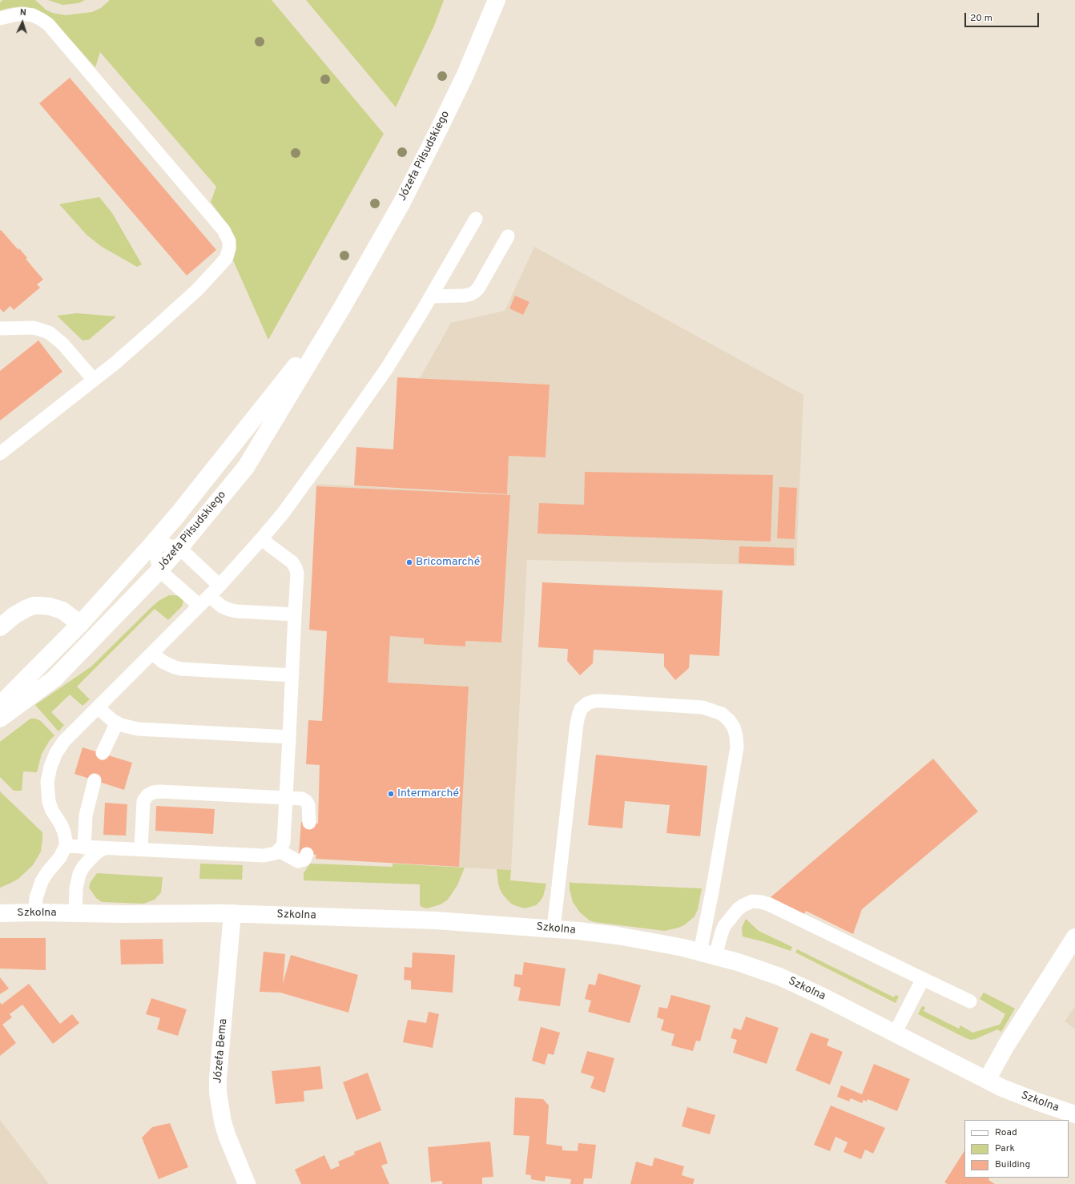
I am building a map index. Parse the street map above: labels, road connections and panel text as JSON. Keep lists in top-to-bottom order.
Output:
{
  "streets": {
    "street": ["Józefa Piłsudskiego", "Szkolna", "Józefa Bema"]
  },
  "crossings": [
    ["Szkolna", "Józefa Bema"]
  ],
  "places": ["Bricomarché", "Intermarché"],
  "legend": ["Road", "Park", "Building"],
  "scale_bar": "20 m",
  "north": "top"
}
